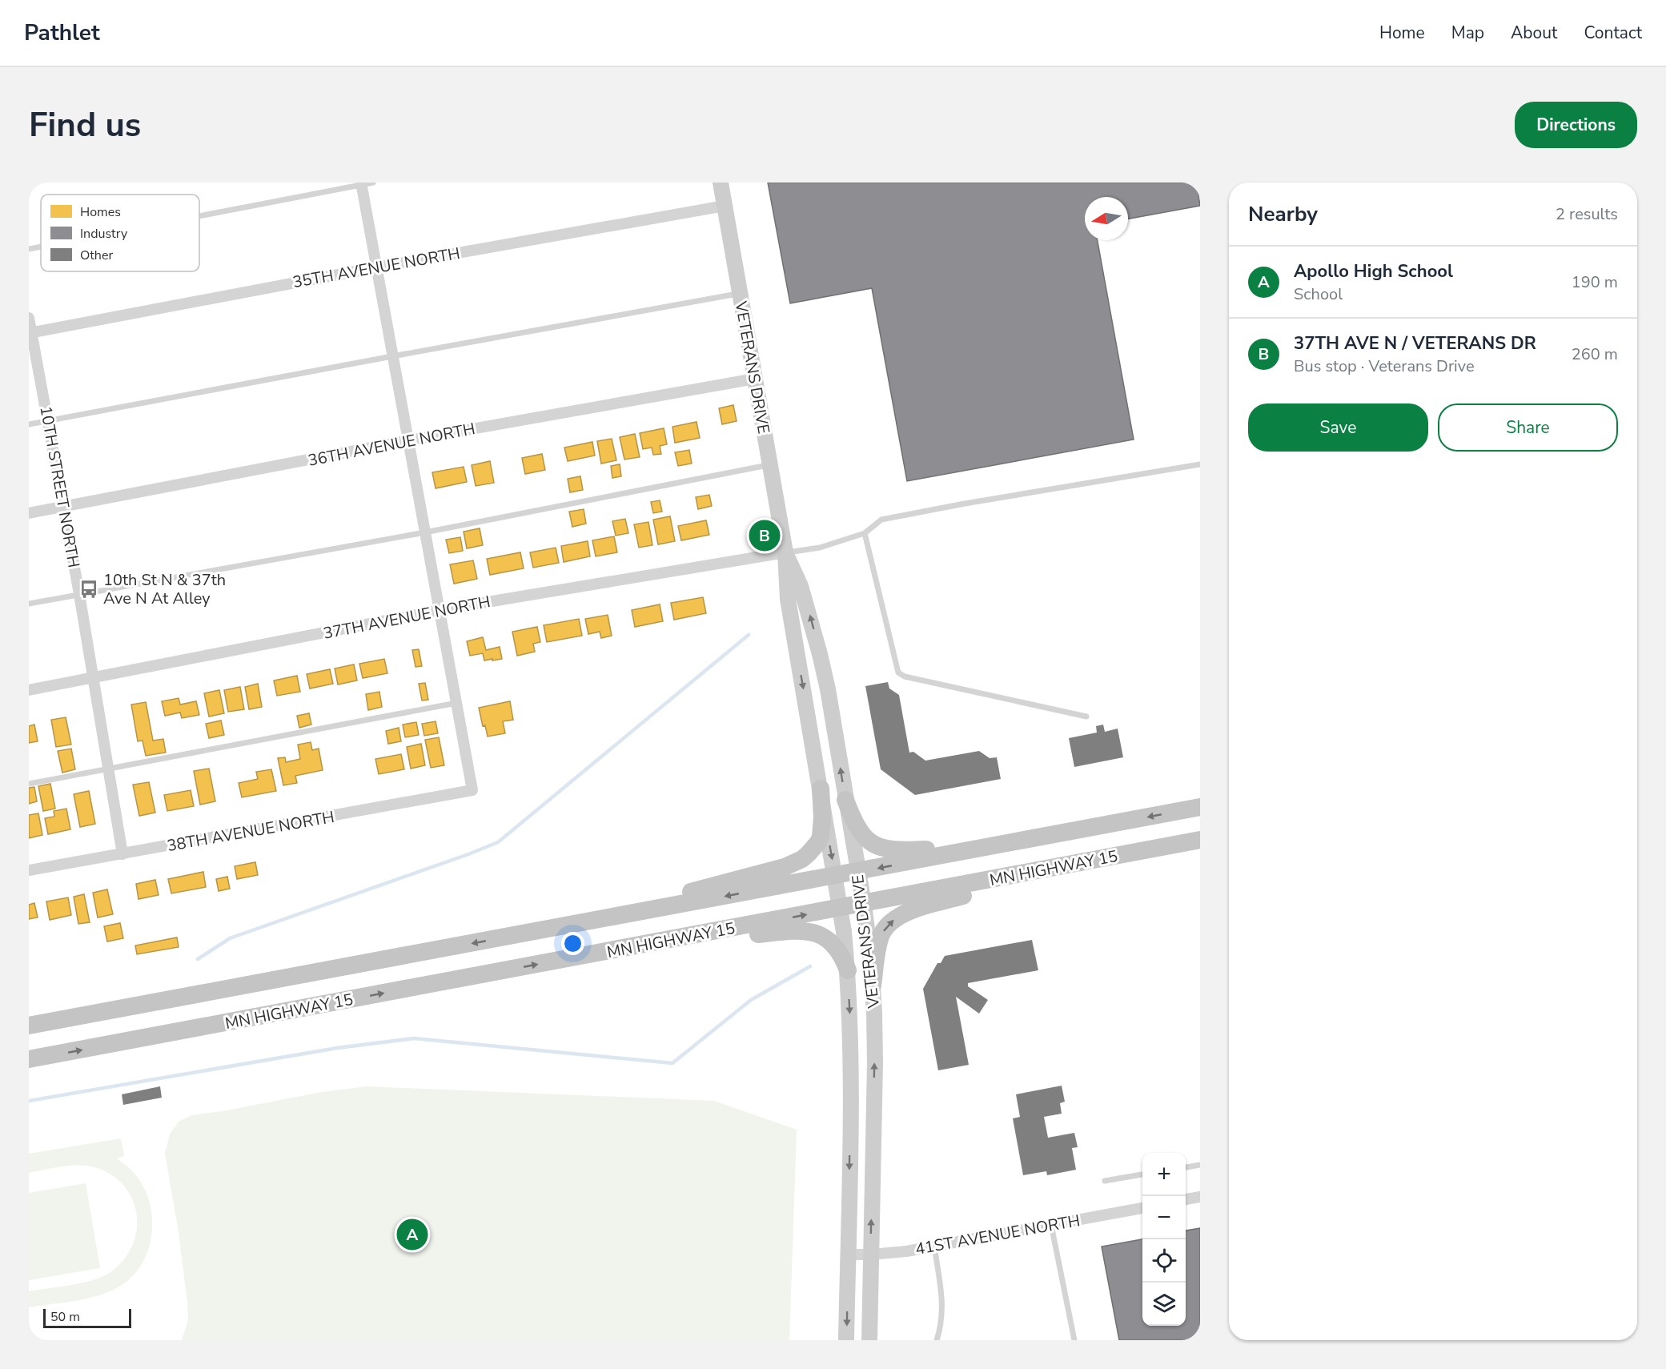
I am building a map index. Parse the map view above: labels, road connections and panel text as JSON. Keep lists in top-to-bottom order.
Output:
{
  "streets": {
    "highway": ["MN HIGHWAY 15"],
    "main road": ["VETERANS DRIVE"],
    "street": [
      "35TH AVENUE NORTH",
      "36TH AVENUE NORTH",
      "10TH STREET NORTH",
      "37TH AVENUE NORTH",
      "38TH AVENUE NORTH",
      "41ST AVENUE NORTH"
    ]
  },
  "crossings": [
    ["35TH AVENUE NORTH", "VETERANS DRIVE"],
    ["35TH AVENUE NORTH", "10TH STREET NORTH"],
    ["VETERANS DRIVE", "36TH AVENUE NORTH"],
    ["VETERANS DRIVE", "37TH AVENUE NORTH"],
    ["VETERANS DRIVE", "MN HIGHWAY 15"],
    ["VETERANS DRIVE", "41ST AVENUE NORTH"],
    ["36TH AVENUE NORTH", "10TH STREET NORTH"],
    ["10TH STREET NORTH", "37TH AVENUE NORTH"],
    ["10TH STREET NORTH", "38TH AVENUE NORTH"]
  ],
  "places": {
    "bus stop": ["10th St N & 37th Ave N At Alley"]
  },
  "legend": ["Homes", "Industry", "Other"],
  "scale_bar": "50 m",
  "north": "left",
  "page": {
    "header": "Pathlet",
    "nav": [
      "Home",
      "Map",
      "About",
      "Contact"
    ],
    "buttons": [
      "Directions",
      ["Save", "Share"]
    ],
    "title": "Find us",
    "heading": ["Nearby", "2 results"],
    "list": [
      {
        "mark": "A",
        "name": "Apollo High School",
        "note": "School",
        "value": "190 m"
      },
      {
        "mark": "B",
        "name": "37TH AVE N / VETERANS DR",
        "note": "Bus stop · Veterans Drive",
        "value": "260 m"
      }
    ],
    "pins": ["B", "A"],
    "map_buttons": ["+", "−"],
    "scale": "50 m"
  }
}
